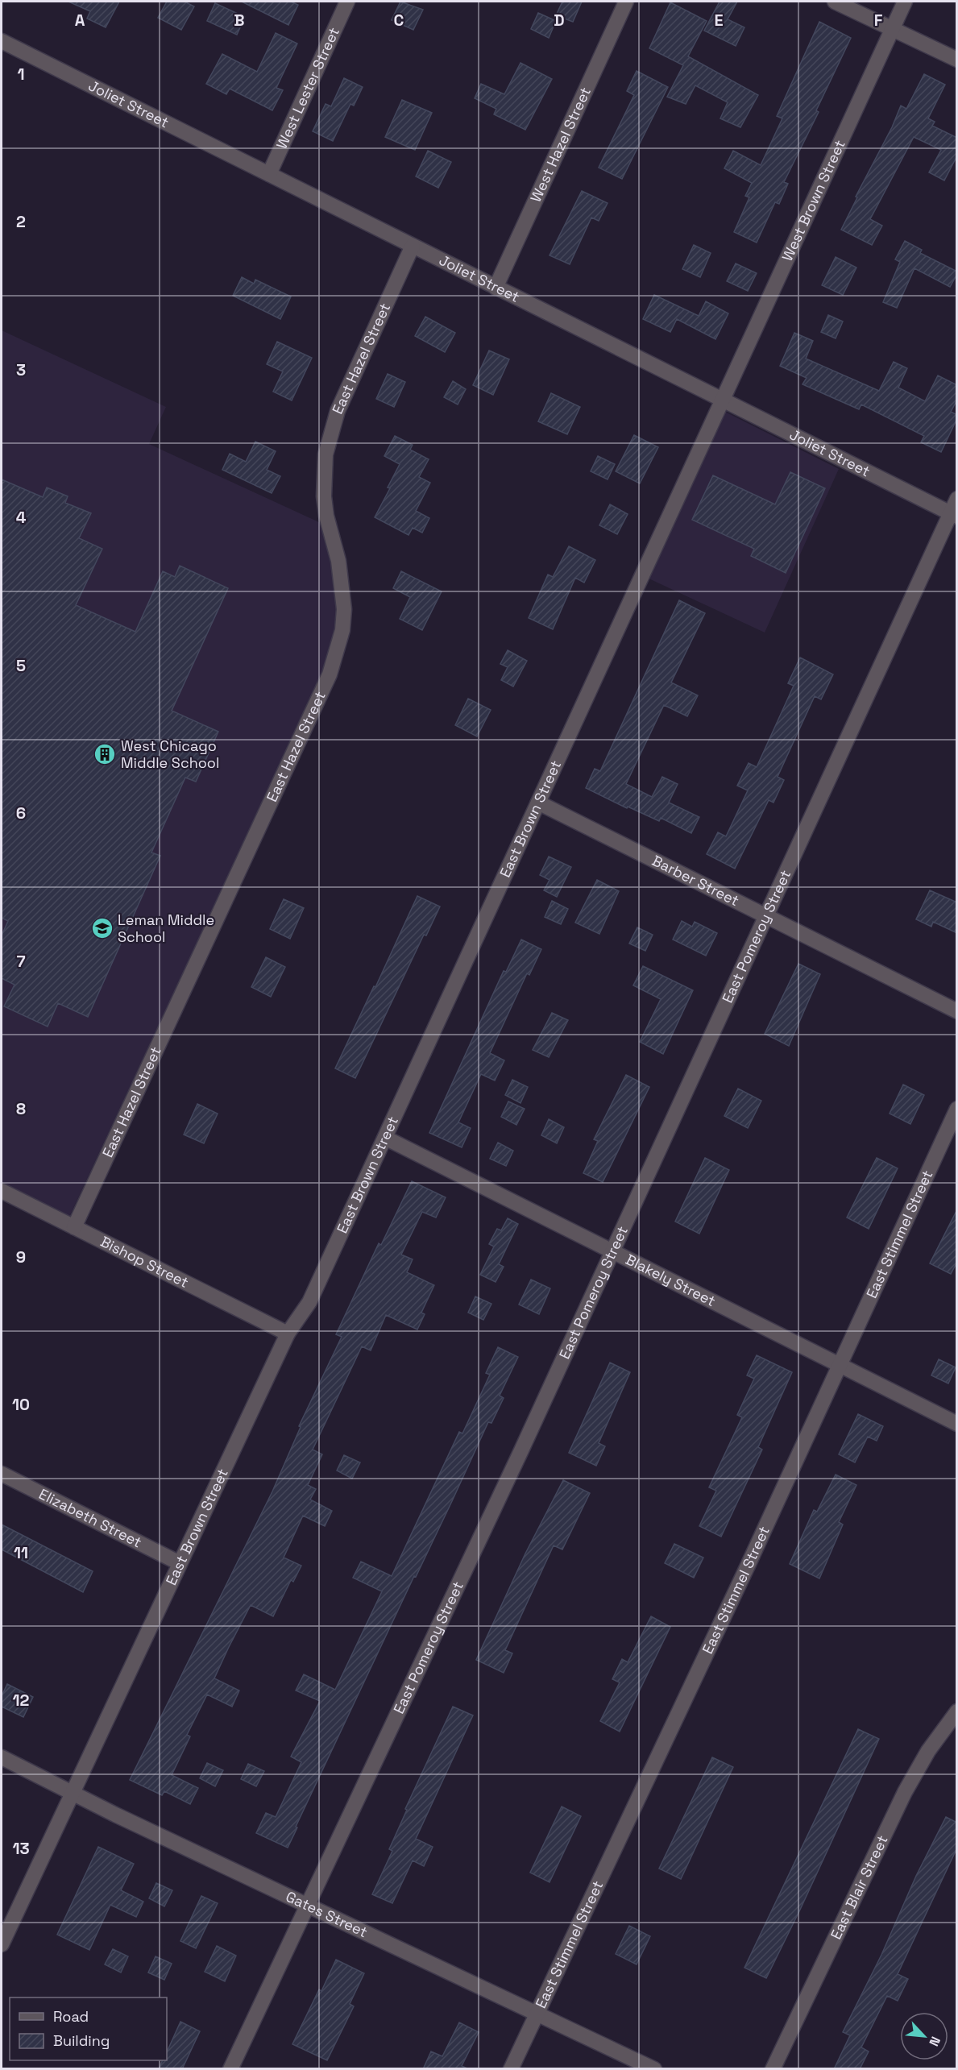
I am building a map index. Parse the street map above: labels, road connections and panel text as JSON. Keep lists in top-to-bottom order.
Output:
{
  "streets": {
    "street": [
      "West Lester Street",
      "Joliet Street",
      "West Hazel Street",
      "West Brown Street",
      "East Hazel Street",
      "East Brown Street",
      "Barber Street",
      "East Pomeroy Street",
      "East Stimmel Street",
      "Bishop Street",
      "Blakely Street",
      "Elizabeth Street",
      "East Blair Street",
      "Gates Street"
    ]
  },
  "crossings": [
    ["West Lester Street", "Joliet Street"],
    ["Joliet Street", "West Hazel Street"],
    ["Joliet Street", "West Brown Street"],
    ["Joliet Street", "East Hazel Street"],
    ["Joliet Street", "East Brown Street"],
    ["Joliet Street", "East Pomeroy Street"],
    ["West Brown Street", "East Brown Street"],
    ["East Hazel Street", "Bishop Street"],
    ["East Brown Street", "Barber Street"],
    ["East Brown Street", "Bishop Street"],
    ["East Brown Street", "Blakely Street"],
    ["East Brown Street", "Elizabeth Street"],
    ["East Brown Street", "Gates Street"],
    ["Barber Street", "East Pomeroy Street"],
    ["East Pomeroy Street", "Blakely Street"],
    ["East Pomeroy Street", "Gates Street"],
    ["East Stimmel Street", "Blakely Street"],
    ["East Stimmel Street", "Gates Street"]
  ],
  "places": {
    "building": ["West Chicago Middle School"],
    "school or university": ["Leman Middle School"]
  },
  "legend": ["Road", "Building"],
  "north": "bottom right",
  "grid": {
    "columns": [
      "A",
      "B",
      "C",
      "D",
      "E",
      "F"
    ],
    "rows": [
      "1",
      "2",
      "3",
      "4",
      "5",
      "6",
      "7",
      "8",
      "9",
      "10",
      "11",
      "12",
      "13"
    ]
  }
}
